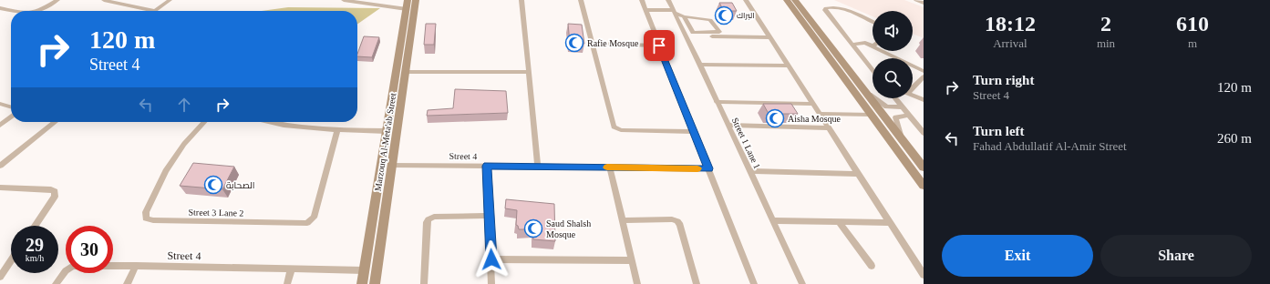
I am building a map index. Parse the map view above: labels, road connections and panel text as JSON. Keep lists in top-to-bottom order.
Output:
{
  "streets": {
    "main road": ["Marzouq Al-Meta'ab Street"],
    "street": ["Street 1 Lane 1", "Street 4", "Street 3 Lane 2"]
  },
  "crossings": [
    ["Marzouq Al-Meta'ab Street", "Street 4"]
  ],
  "places": {
    "mosque": [
      "البراك",
      "Rafie Mosque",
      "Aisha Mosque",
      "الصحابة",
      "Saud Shalsh Mosque"
    ]
  },
  "page": {
    "eta": [
      "18:12",
      "Arrival",
      "2",
      "min",
      "610",
      "m"
    ],
    "turn": ["120 m", "Street 4"],
    "list": [
      {
        "name": "Turn right",
        "note": "Street 4",
        "value": "120 m"
      },
      {
        "name": "Turn left",
        "note": "Fahad Abdullatif Al-Amir Street",
        "value": "260 m"
      }
    ],
    "speed": "29 km/h",
    "limit": "30",
    "buttons": ["Exit", "Share"]
  }
}
